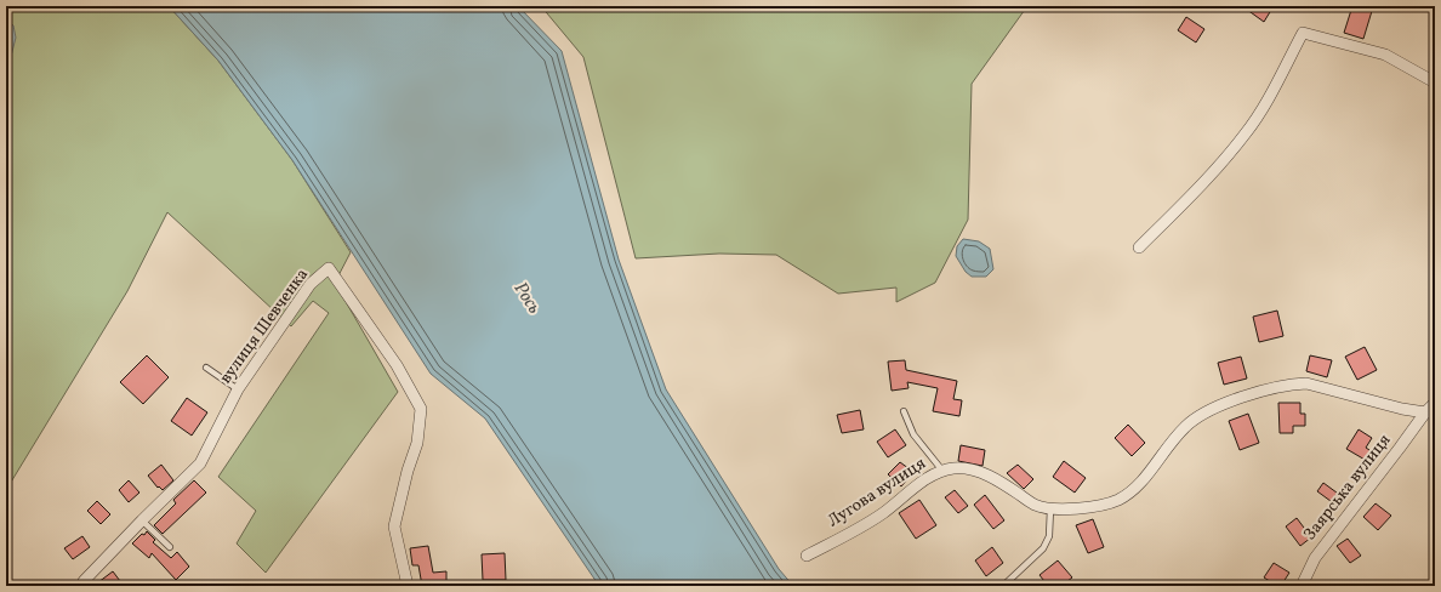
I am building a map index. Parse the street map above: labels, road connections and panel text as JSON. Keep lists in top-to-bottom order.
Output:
{
  "streets": {
    "street": ["вулиця Шевченка", "Заярська вулиця", "Лугова вулиця"]
  },
  "crossings": [
    ["Заярська вулиця", "Лугова вулиця"]
  ],
  "water": ["Рось"]
}
